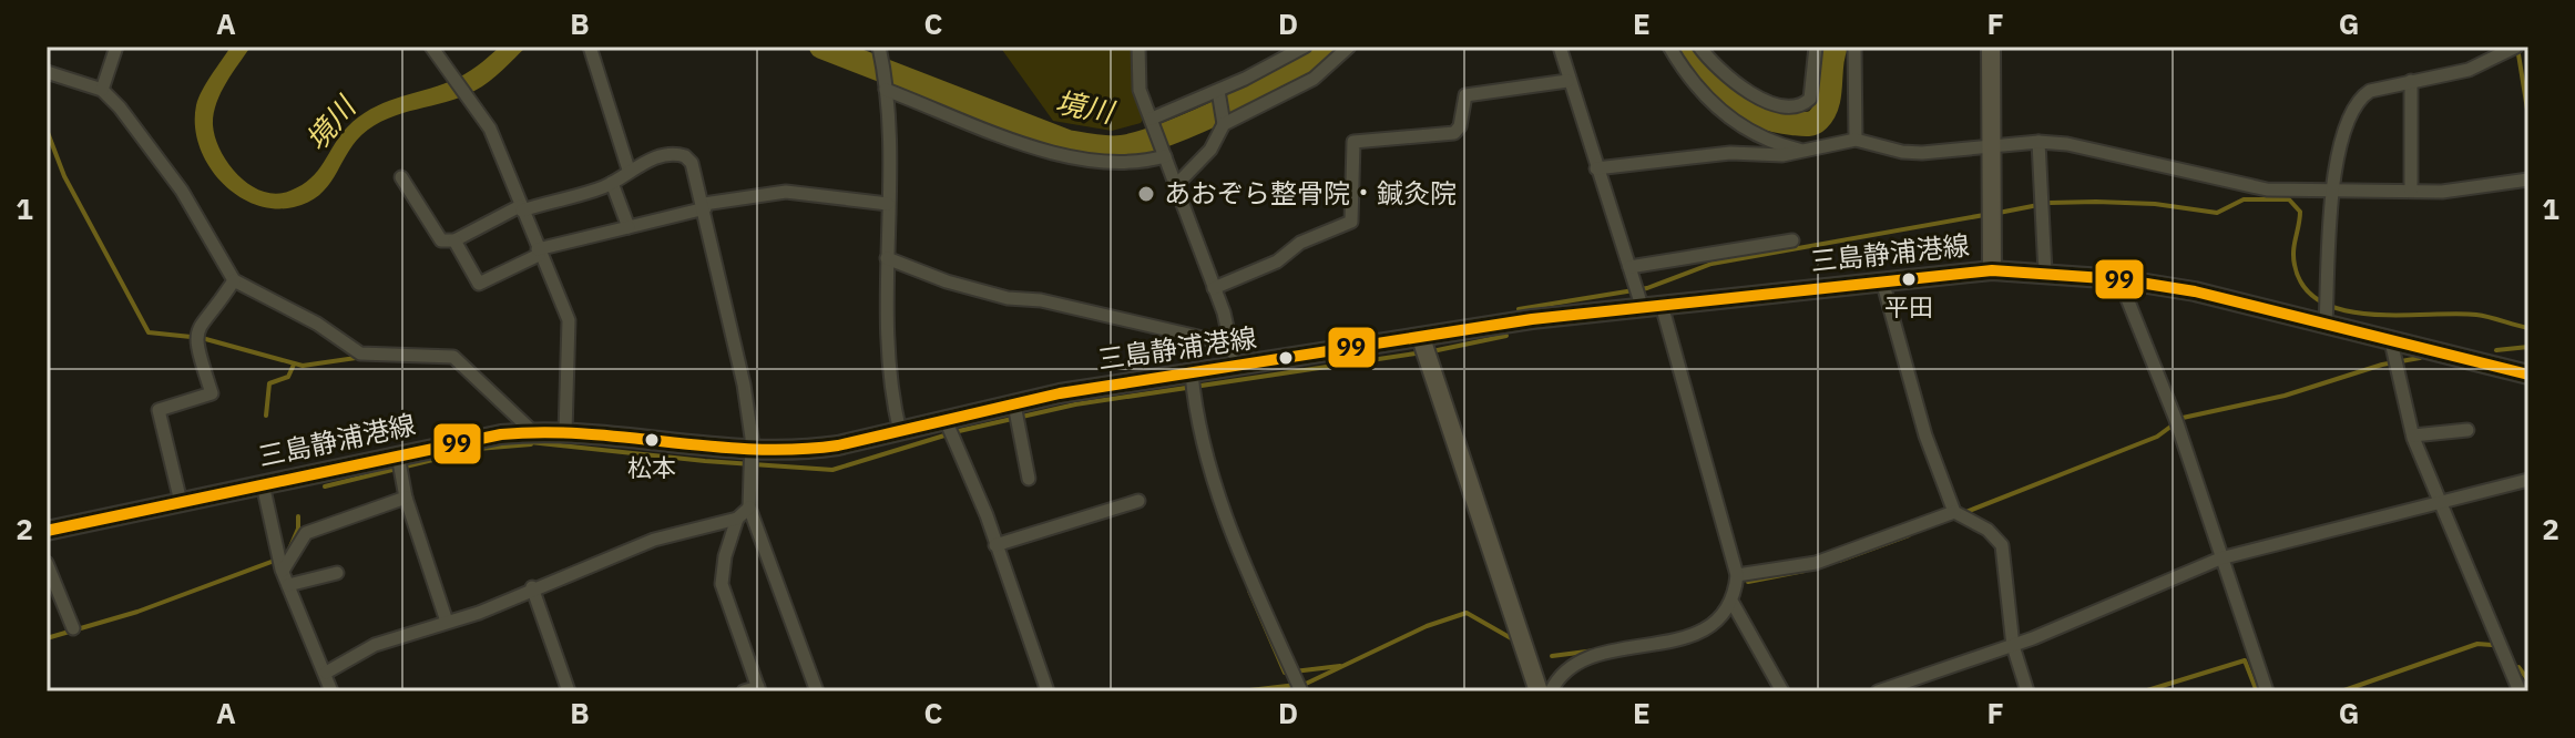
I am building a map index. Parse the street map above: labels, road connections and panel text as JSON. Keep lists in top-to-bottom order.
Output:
{
  "streets": {
    "main road": ["三島静浦港線"]
  },
  "water": ["境川"],
  "places": ["あおぞら整骨院・鍼灸院", "平田", "松本"],
  "lines": ["transit line 99"],
  "grid": {
    "columns": [
      "A",
      "B",
      "C",
      "D",
      "E",
      "F",
      "G"
    ],
    "rows": ["1", "2"]
  }
}
